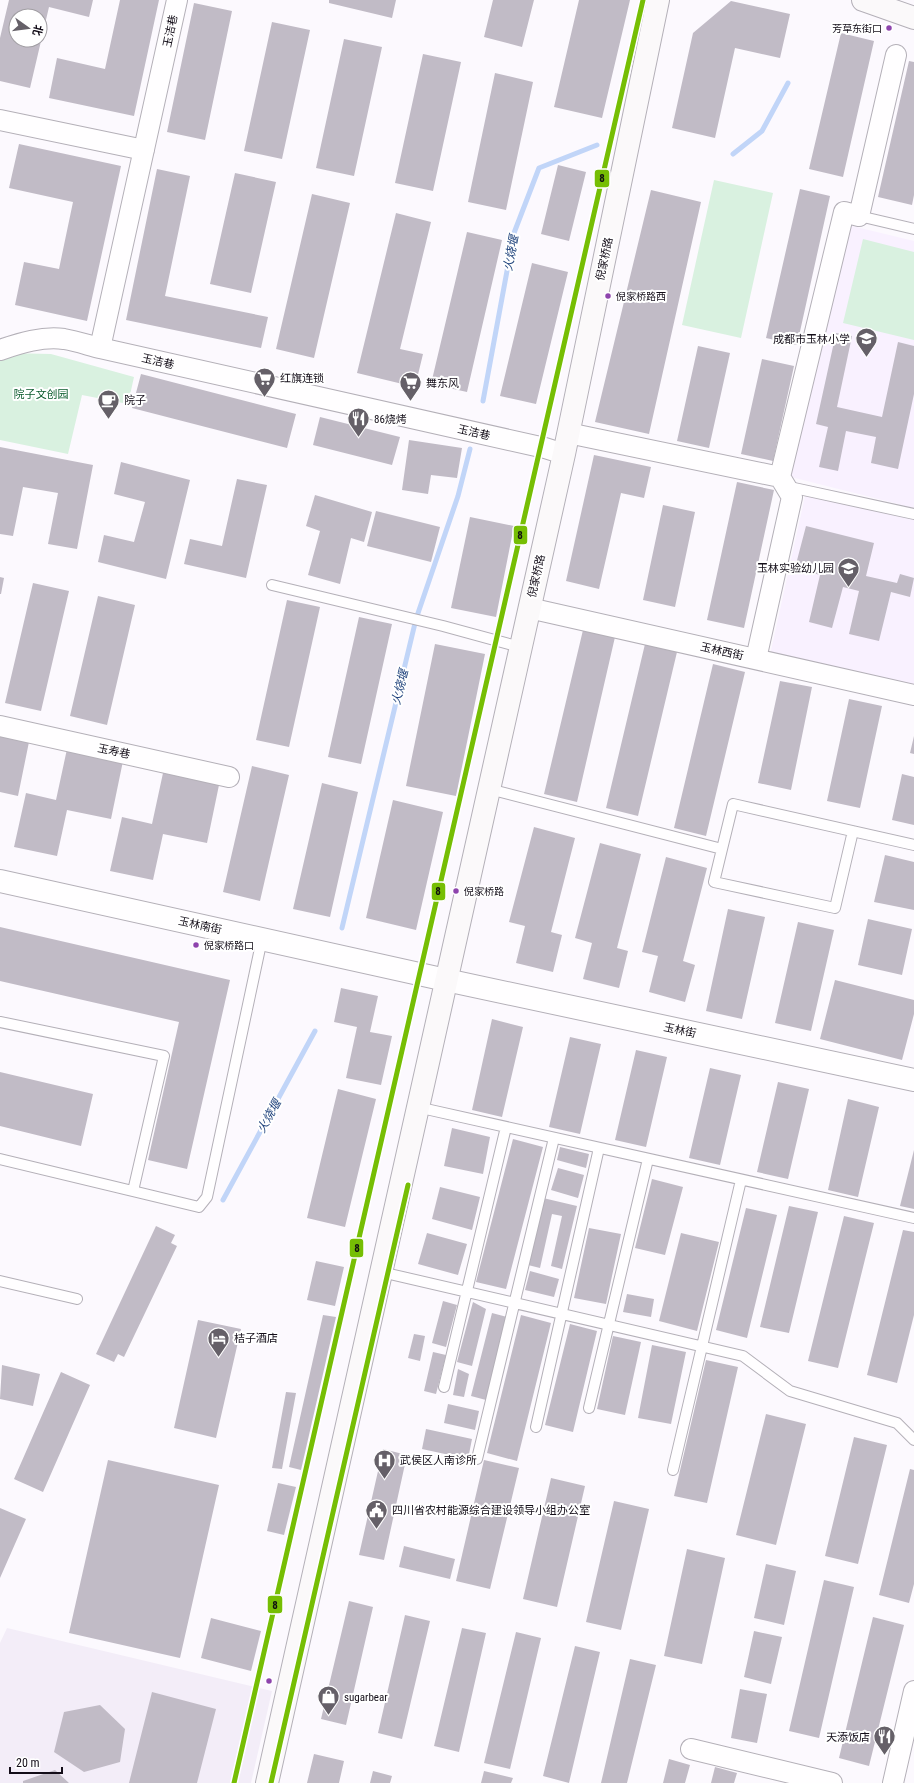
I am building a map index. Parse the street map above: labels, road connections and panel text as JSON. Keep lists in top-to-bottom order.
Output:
{
  "streets": {
    "main road": ["倪家桥路"],
    "street": [
      "玉洁巷",
      "玉林西街",
      "玉寿巷",
      "玉林南街",
      "玉林街"
    ]
  },
  "crossings": [
    ["玉洁巷", "倪家桥路"],
    ["倪家桥路", "玉林西街"],
    ["倪家桥路", "玉林南街"],
    ["倪家桥路", "玉林街"],
    ["玉林南街", "玉林街"]
  ],
  "water": ["火烧堰"],
  "parks": ["院子文创园"],
  "places": {
    "other": [
      "芳草东街口",
      "倪家桥路西",
      "倪家桥路",
      "倪家桥路口"
    ],
    "school or university": ["成都市玉林小学", "玉林实验幼儿园"],
    "supermarket": ["红旗连锁", "舞东风"],
    "cafe": ["院子"],
    "restaurant": ["86烧烤", "天添饭店"],
    "hotel": ["桔子酒店"],
    "hospital": ["武侯区人南诊所"],
    "public building": ["四川省农村能源综合建设领导小组办公室"],
    "shop": ["sugarbear"]
  },
  "lines": ["transit line 8"],
  "scale_bar": "20 m",
  "north": "right"
}
